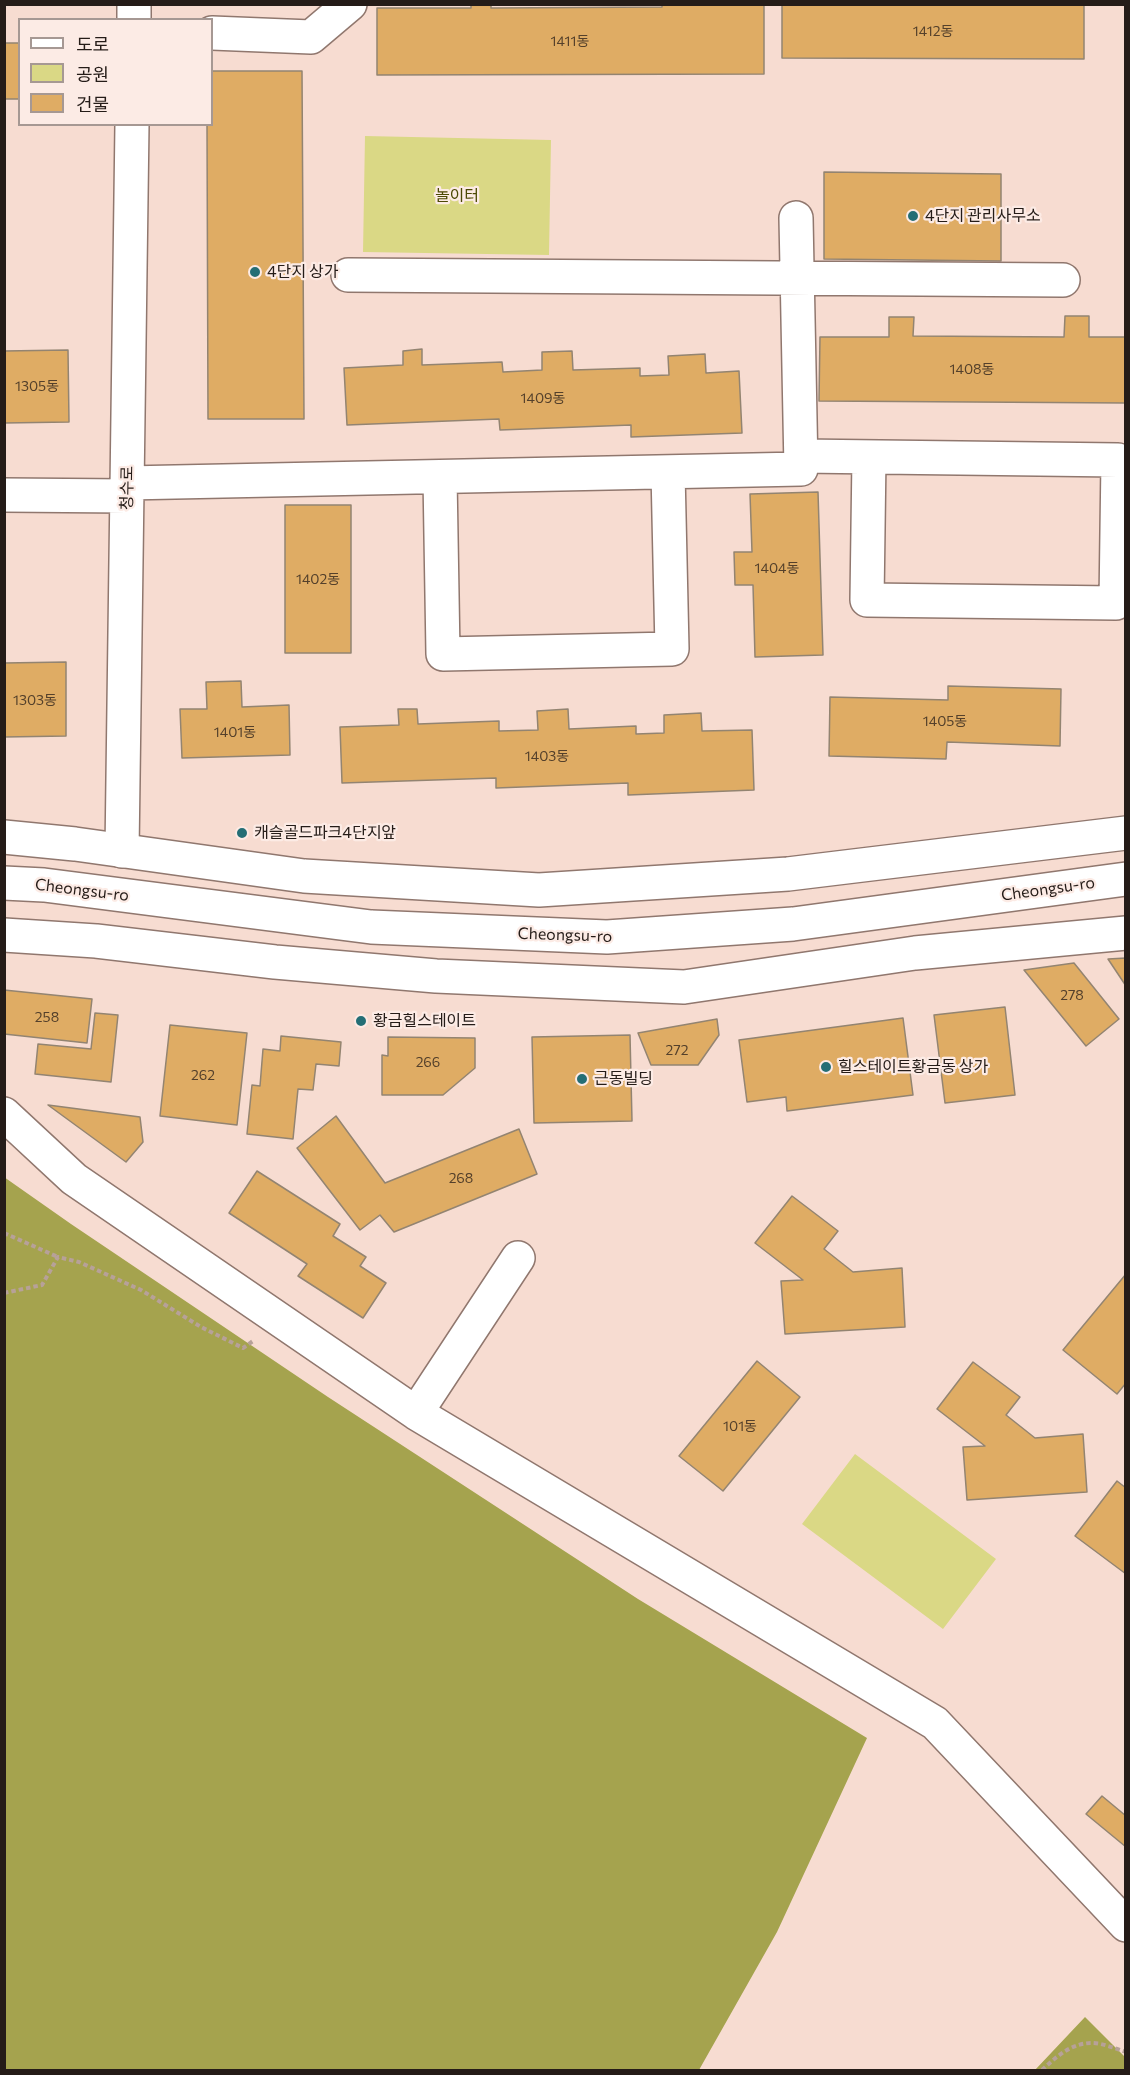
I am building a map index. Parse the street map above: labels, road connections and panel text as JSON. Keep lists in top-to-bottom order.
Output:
{
  "streets": {
    "main road": ["청수로", "Cheongsu-ro"]
  },
  "parks": ["놀이터"],
  "places": [
    "4단지 관리사무소",
    "4단지 상가",
    "캐슬골드파크4단지앞",
    "황금힐스테이트",
    "힐스테이트황금동 상가",
    "근동빌딩"
  ],
  "house_numbers": [
    "1412동",
    "1411동",
    "1408동",
    "1305동",
    "1409동",
    "1404동",
    "1402동",
    "1303동",
    "1405동",
    "1401동",
    "1403동",
    "278",
    "258",
    "272",
    "266",
    "262",
    "268",
    "101동"
  ],
  "legend": ["도로", "공원", "건물"]
}
